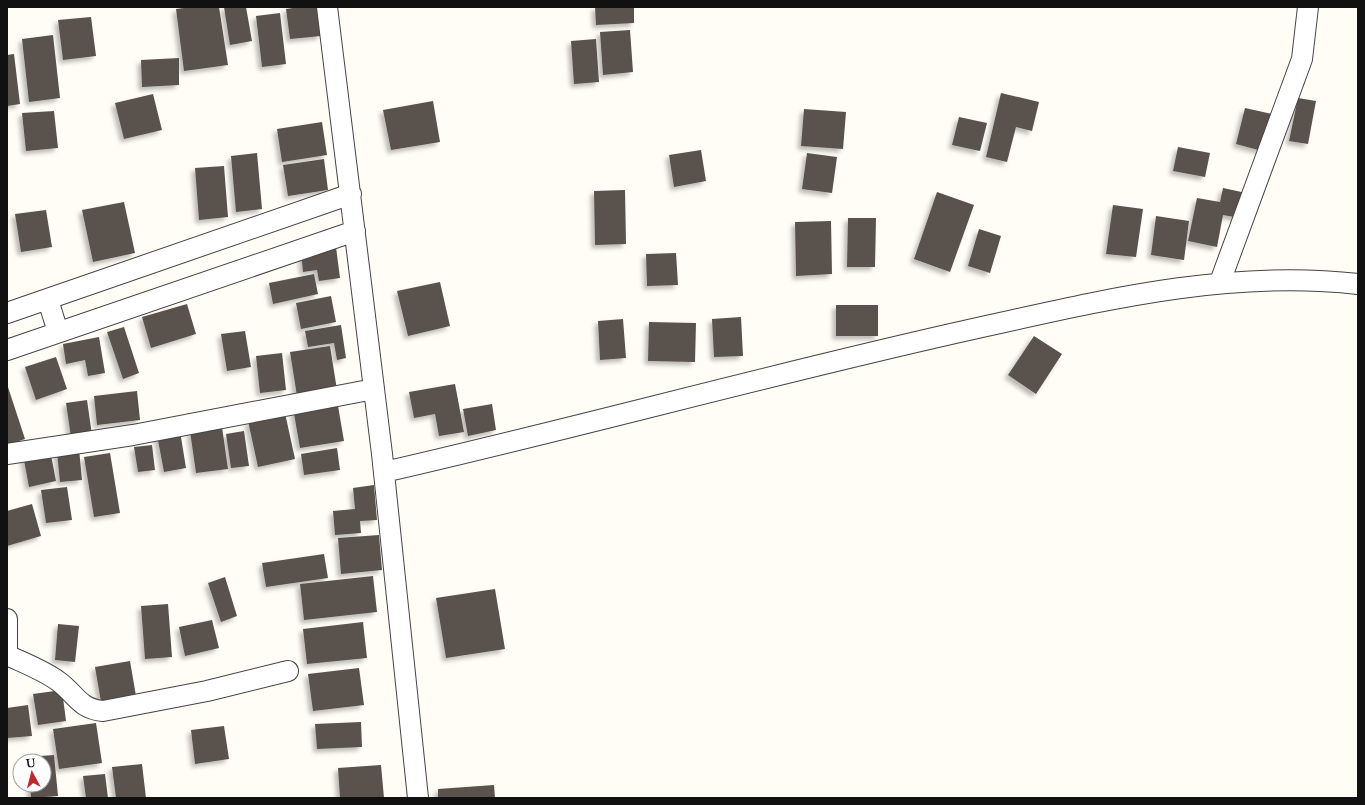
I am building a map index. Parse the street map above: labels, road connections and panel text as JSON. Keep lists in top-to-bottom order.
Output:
{
  "north": "top"
}
